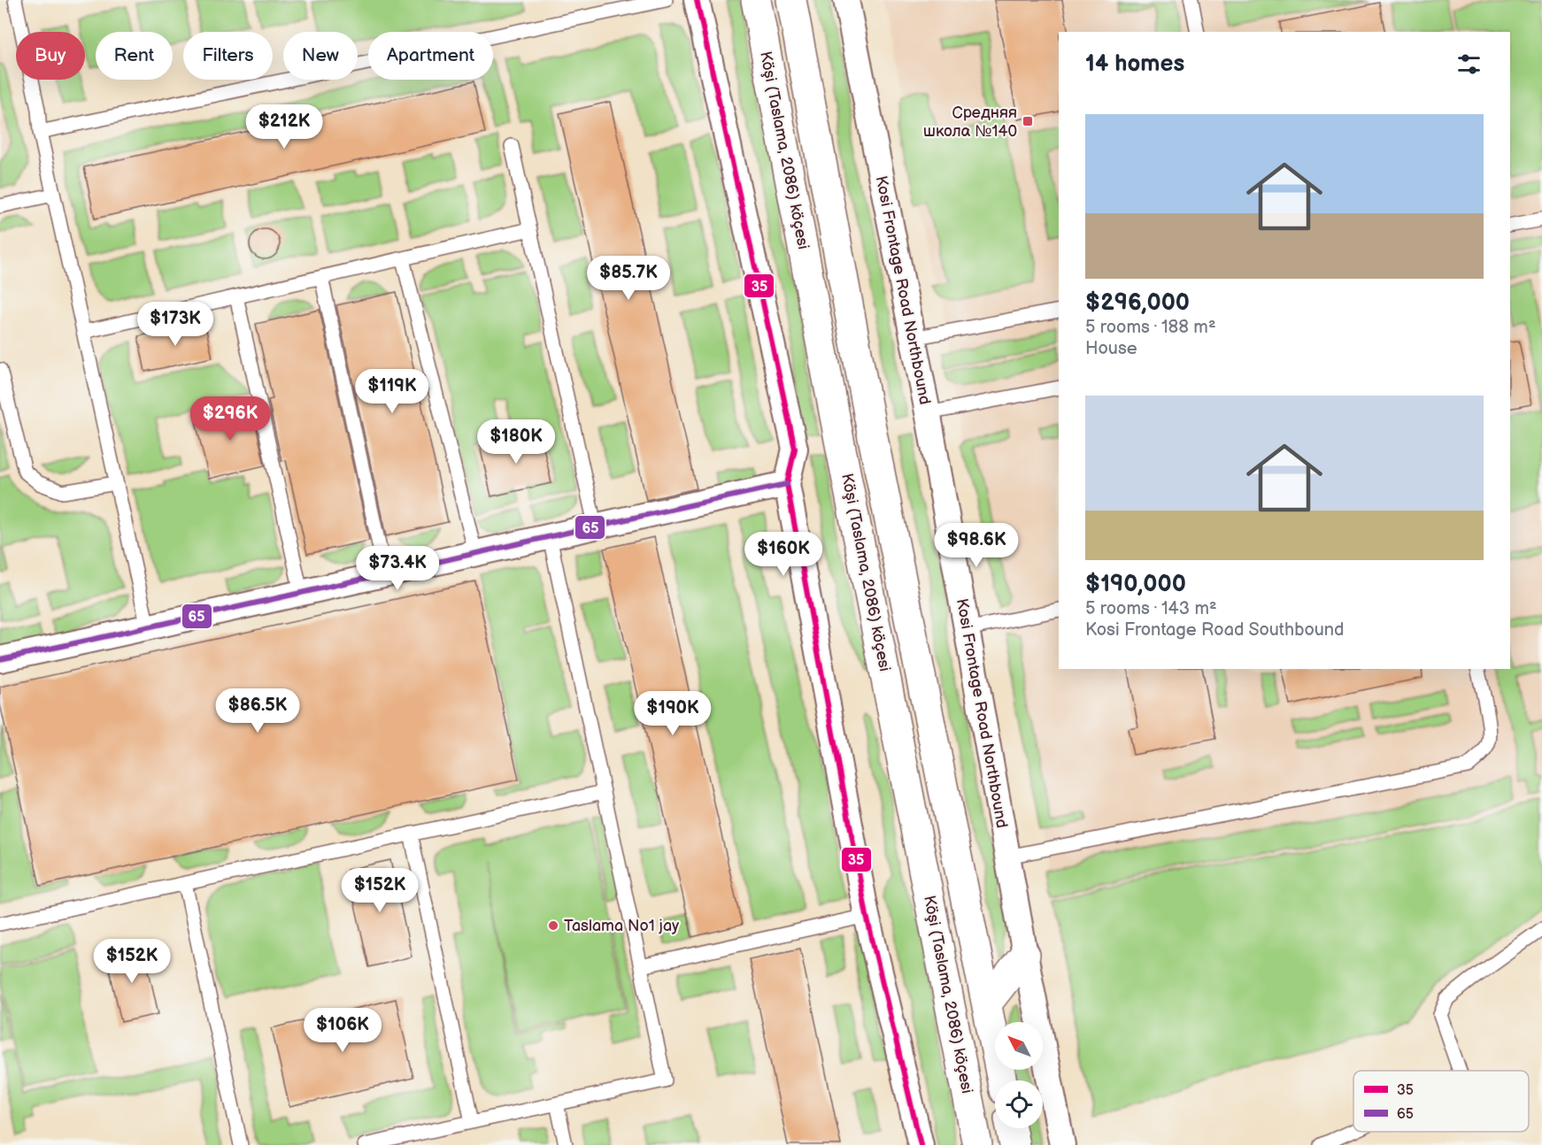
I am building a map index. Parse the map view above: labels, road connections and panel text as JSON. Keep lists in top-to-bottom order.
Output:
{
  "streets": {
    "main road": ["Köşi (Taslama, 2086) köçesi"],
    "street": ["Kosi Frontage Road Northbound"]
  },
  "places": {
    "transit": ["Средняя школа №140"],
    "other": ["Taslama No1 jay"]
  },
  "lines": ["transit line 35", "transit line 65"],
  "legend": ["35", "65"],
  "north": "top left",
  "page": {
    "chip": [
      "Buy",
      "Rent",
      "Filters",
      "New",
      "Apartment"
    ],
    "heading": "14 homes",
    "list": [
      {
        "name": "$296,000",
        "note": "5 rooms · 188 m² · House"
      },
      {
        "name": "$190,000",
        "note": "5 rooms · 143 m² · Kosi Frontage Road Southbound"
      }
    ],
    "price": [
      "$212K",
      "$85.7K",
      "$173K",
      "$119K",
      "$296K",
      "$180K",
      "$98.6K",
      "$160K",
      "$73.4K",
      "$86.5K",
      "$190K",
      "$152K",
      "$152K",
      "$106K"
    ]
  }
}
